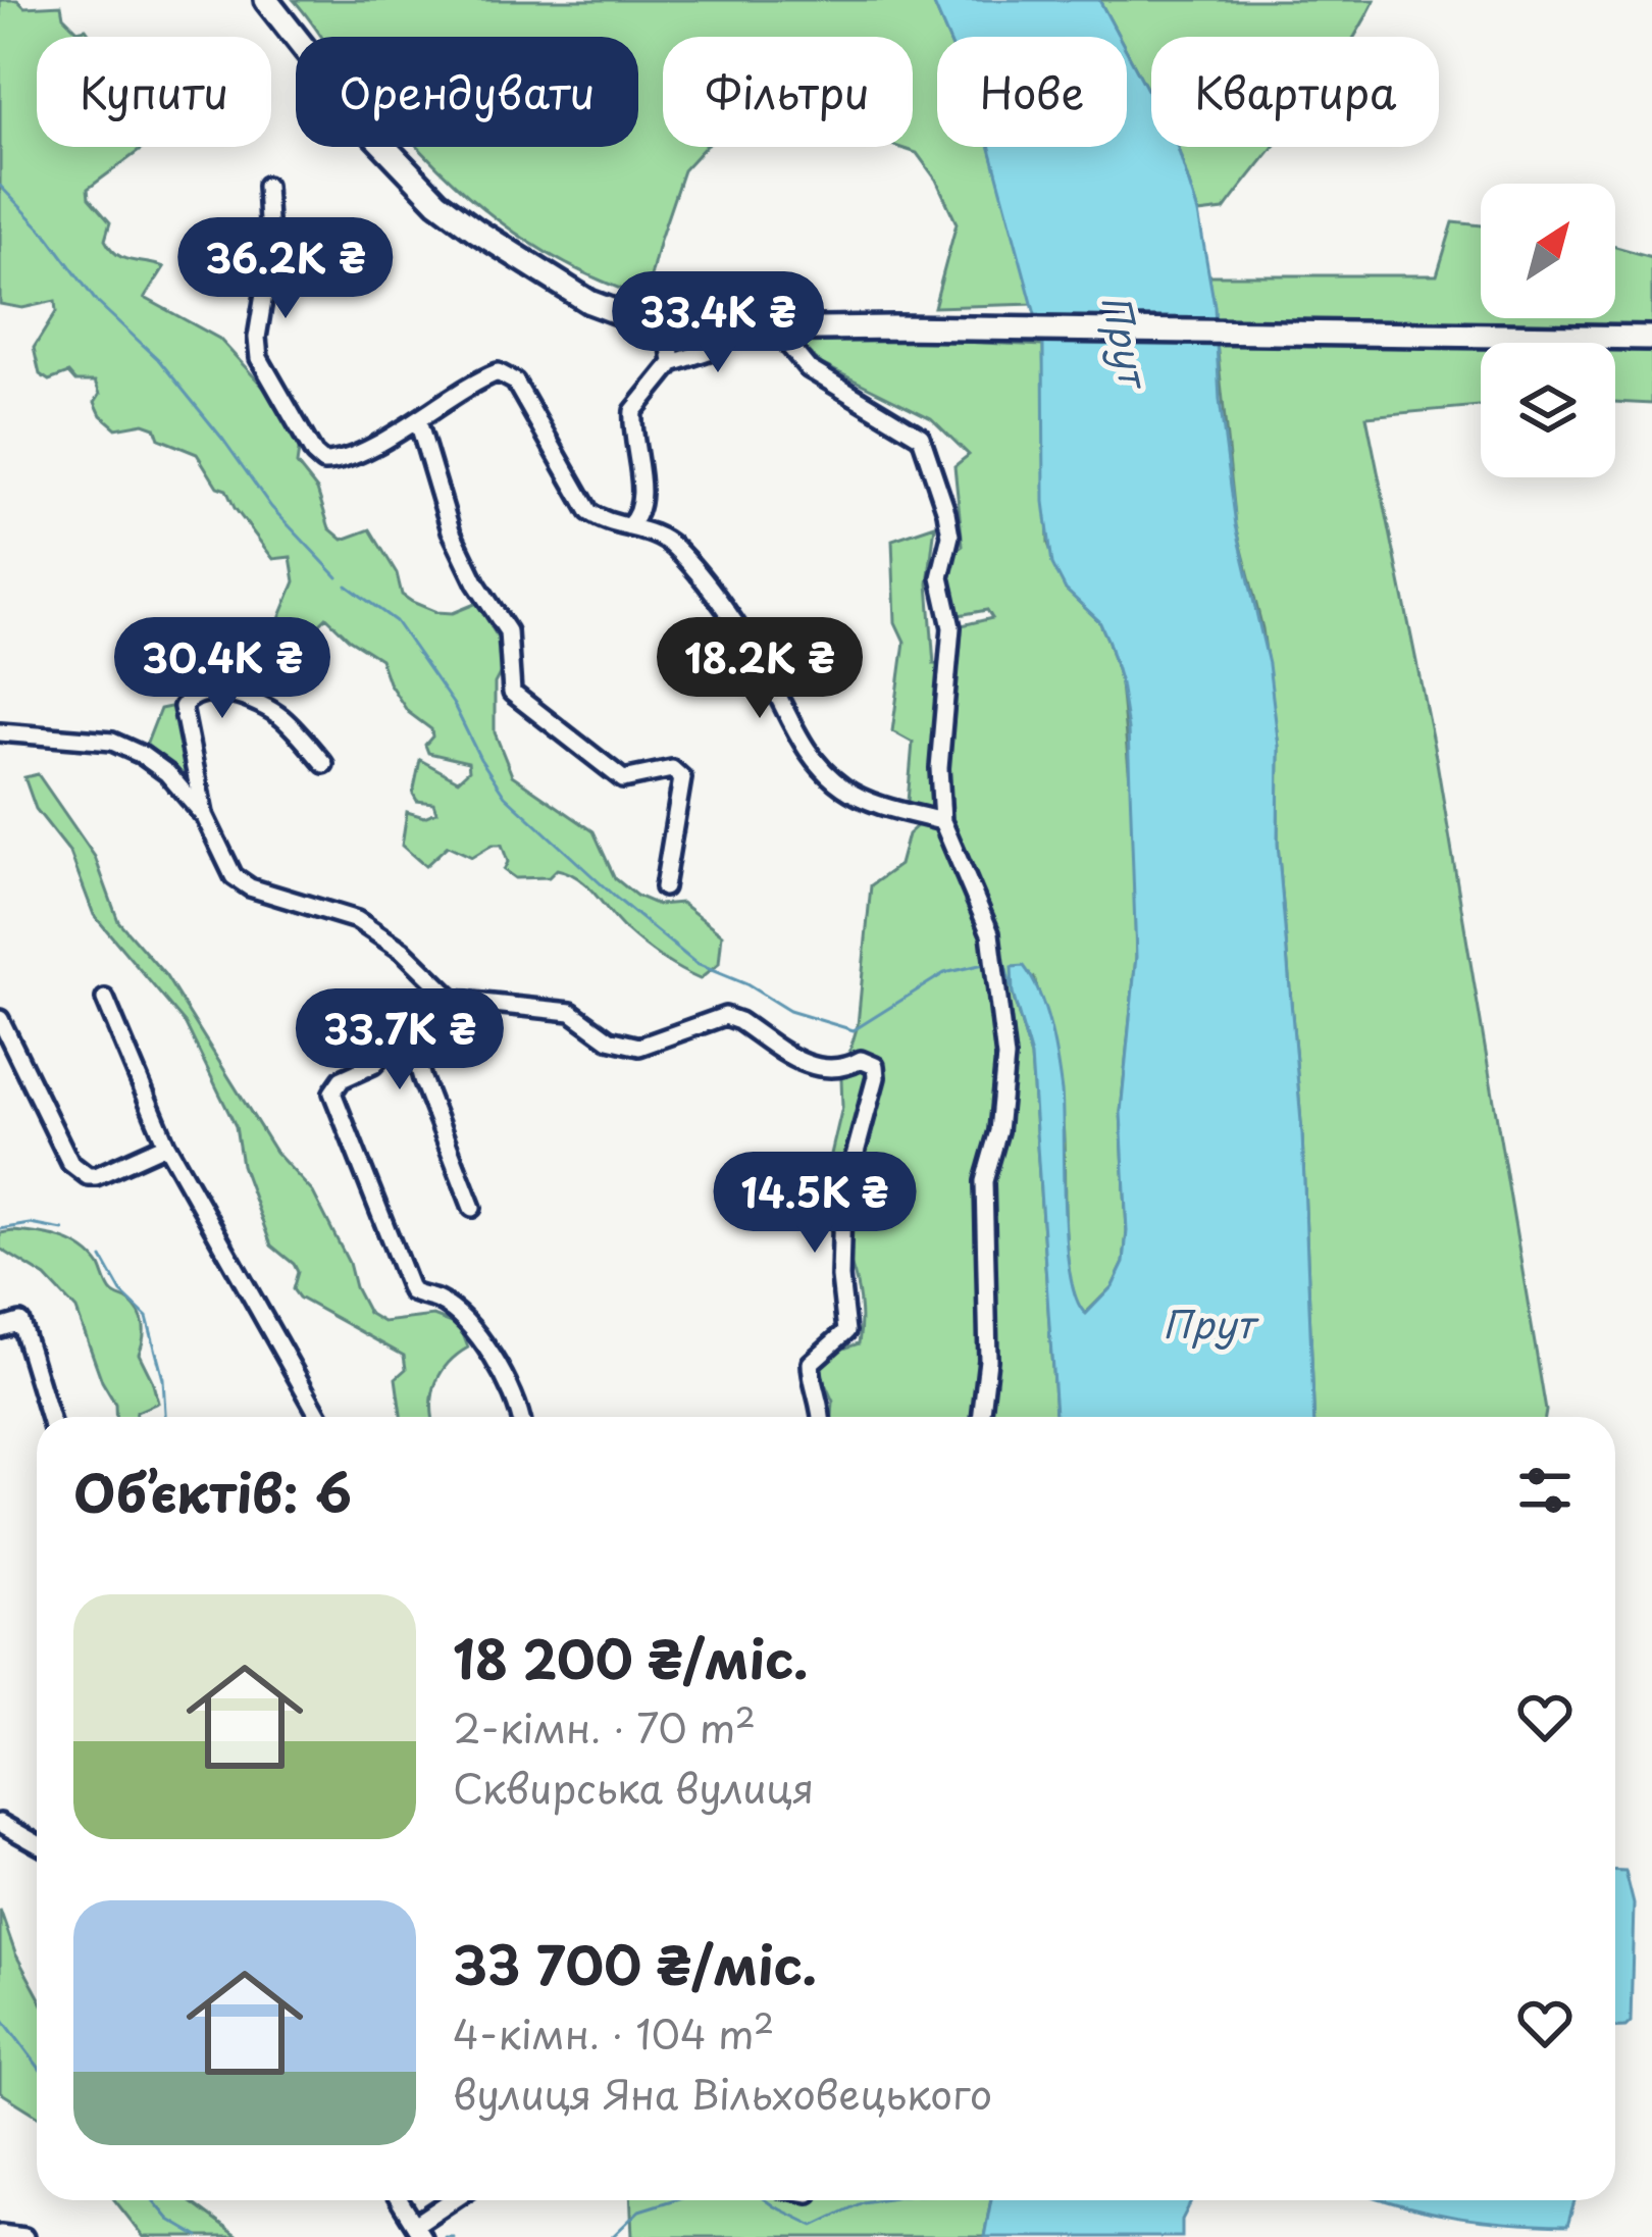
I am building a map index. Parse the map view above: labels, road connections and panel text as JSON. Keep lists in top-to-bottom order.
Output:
{
  "water": ["Прут"],
  "north": "top right",
  "page": {
    "chip": [
      "Купити",
      "Орендувати",
      "Фільтри",
      "Нове",
      "Квартира"
    ],
    "price": [
      "36.2K ₴",
      "33.4K ₴",
      "30.4K ₴",
      "18.2K ₴",
      "33.7K ₴",
      "14.5K ₴"
    ],
    "heading": "Об’єктів: 6",
    "list": [
      {
        "name": "18 200 ₴/міс.",
        "note": "2-кімн. · 70 m² · Сквирська вулиця"
      },
      {
        "name": "33 700 ₴/міс.",
        "note": "4-кімн. · 104 m² · вулиця Яна Вільховецького"
      }
    ]
  }
}
